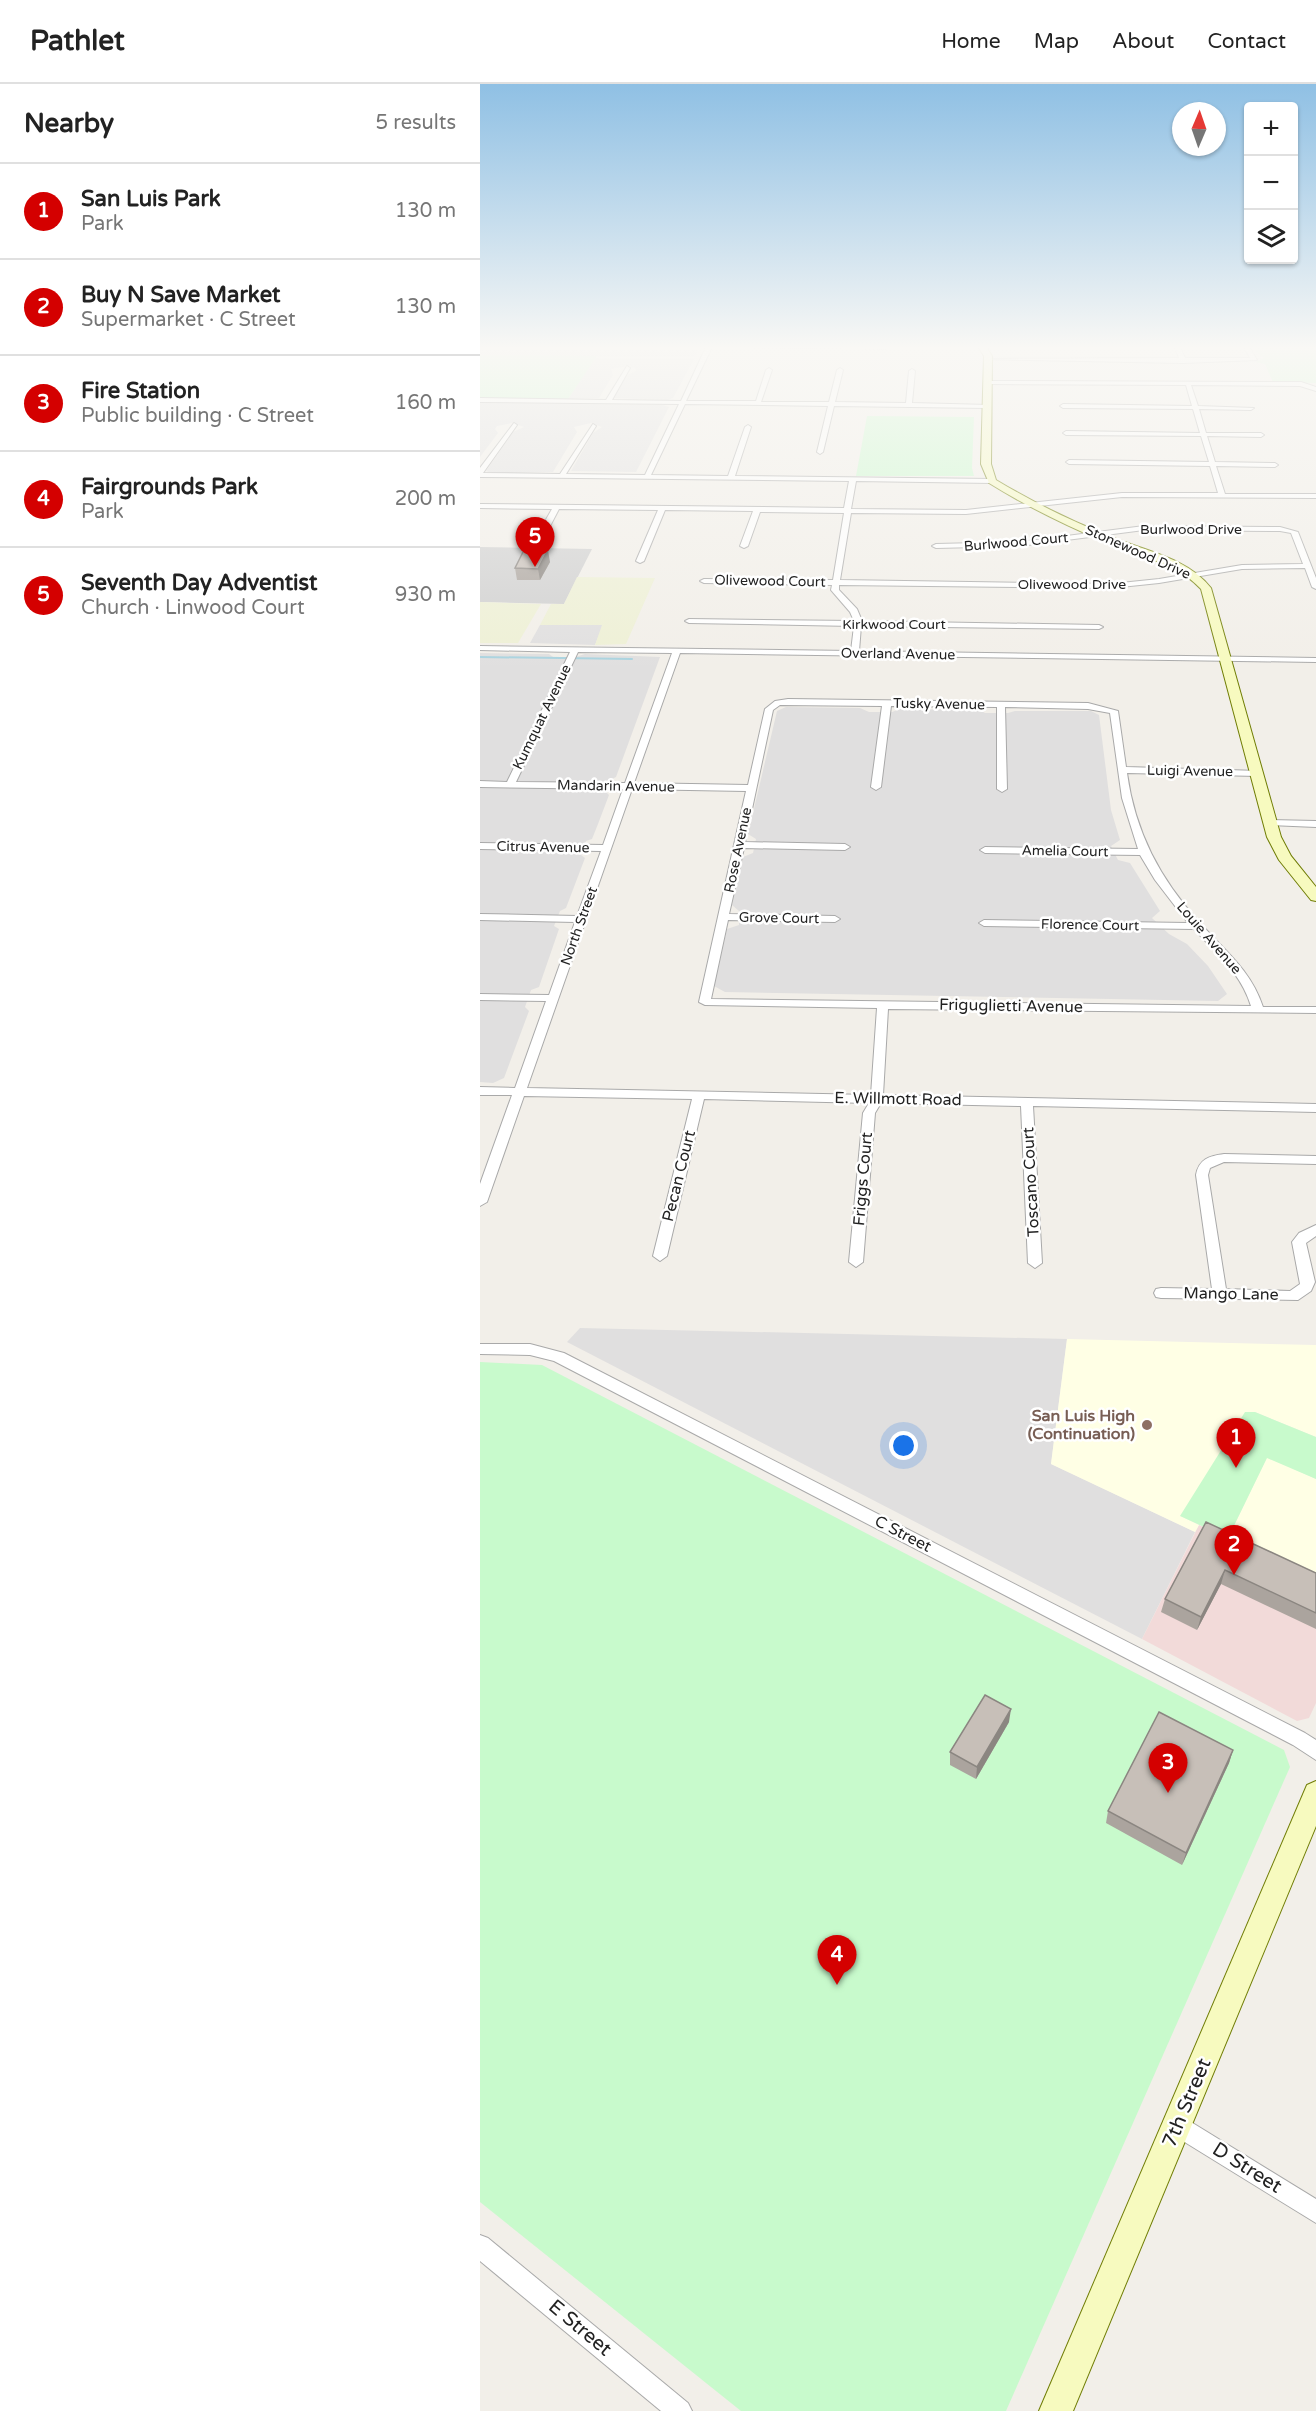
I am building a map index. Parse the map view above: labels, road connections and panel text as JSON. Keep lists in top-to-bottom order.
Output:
{
  "streets": {
    "street": [
      "Burlwood Drive",
      "Burlwood Court",
      "Stonewood Drive",
      "Olivewood Court",
      "Olivewood Drive",
      "Kirkwood Court",
      "Overland Avenue",
      "Tusky Avenue",
      "Kumquat Avenue",
      "Luigi Avenue",
      "Mandarin Avenue",
      "Citrus Avenue",
      "Rose Avenue",
      "Amelia Court",
      "Grove Court",
      "Florence Court",
      "North Street",
      "Louie Avenue",
      "Friguglietti Avenue",
      "E. Willmott Road",
      "Pecan Court",
      "Friggs Court",
      "Toscano Court",
      "Mango Lane",
      "C Street",
      "7th Street",
      "D Street",
      "E Street"
    ]
  },
  "crossings": [
    ["Burlwood Drive", "Burlwood Court"],
    ["Burlwood Drive", "Stonewood Drive"],
    ["Burlwood Drive", "Olivewood Drive"],
    ["Burlwood Court", "Stonewood Drive"],
    ["Stonewood Drive", "Olivewood Drive"],
    ["Stonewood Drive", "Overland Avenue"],
    ["Stonewood Drive", "Luigi Avenue"],
    ["Olivewood Court", "Olivewood Drive"],
    ["Overland Avenue", "Kumquat Avenue"],
    ["Overland Avenue", "North Street"],
    ["Tusky Avenue", "Rose Avenue"],
    ["Tusky Avenue", "Louie Avenue"],
    ["Kumquat Avenue", "Mandarin Avenue"],
    ["Luigi Avenue", "Louie Avenue"],
    ["Mandarin Avenue", "Rose Avenue"],
    ["Mandarin Avenue", "North Street"],
    ["Citrus Avenue", "North Street"],
    ["Rose Avenue", "Grove Court"],
    ["Rose Avenue", "Friguglietti Avenue"],
    ["Amelia Court", "Louie Avenue"],
    ["Florence Court", "Louie Avenue"],
    ["North Street", "E. Willmott Road"],
    ["Louie Avenue", "Friguglietti Avenue"],
    ["Friguglietti Avenue", "Friggs Court"],
    ["E. Willmott Road", "Pecan Court"],
    ["E. Willmott Road", "Friggs Court"],
    ["E. Willmott Road", "Toscano Court"],
    ["7th Street", "D Street"]
  ],
  "places": ["San Luis High (Continuation)"],
  "north": "top",
  "page": {
    "header": "Pathlet",
    "nav": [
      "Home",
      "Map",
      "About",
      "Contact"
    ],
    "heading": ["Nearby", "5 results"],
    "map_buttons": ["+", "−"],
    "list": [
      {
        "mark": "1",
        "name": "San Luis Park",
        "note": "Park",
        "value": "130 m"
      },
      {
        "mark": "2",
        "name": "Buy N Save Market",
        "note": "Supermarket · C Street",
        "value": "130 m"
      },
      {
        "mark": "3",
        "name": "Fire Station",
        "note": "Public building · C Street",
        "value": "160 m"
      },
      {
        "mark": "4",
        "name": "Fairgrounds Park",
        "note": "Park",
        "value": "200 m"
      },
      {
        "mark": "5",
        "name": "Seventh Day Adventist",
        "note": "Church · Linwood Court",
        "value": "930 m"
      }
    ],
    "pins": [
      "5",
      "1",
      "2",
      "3",
      "4"
    ]
  }
}
